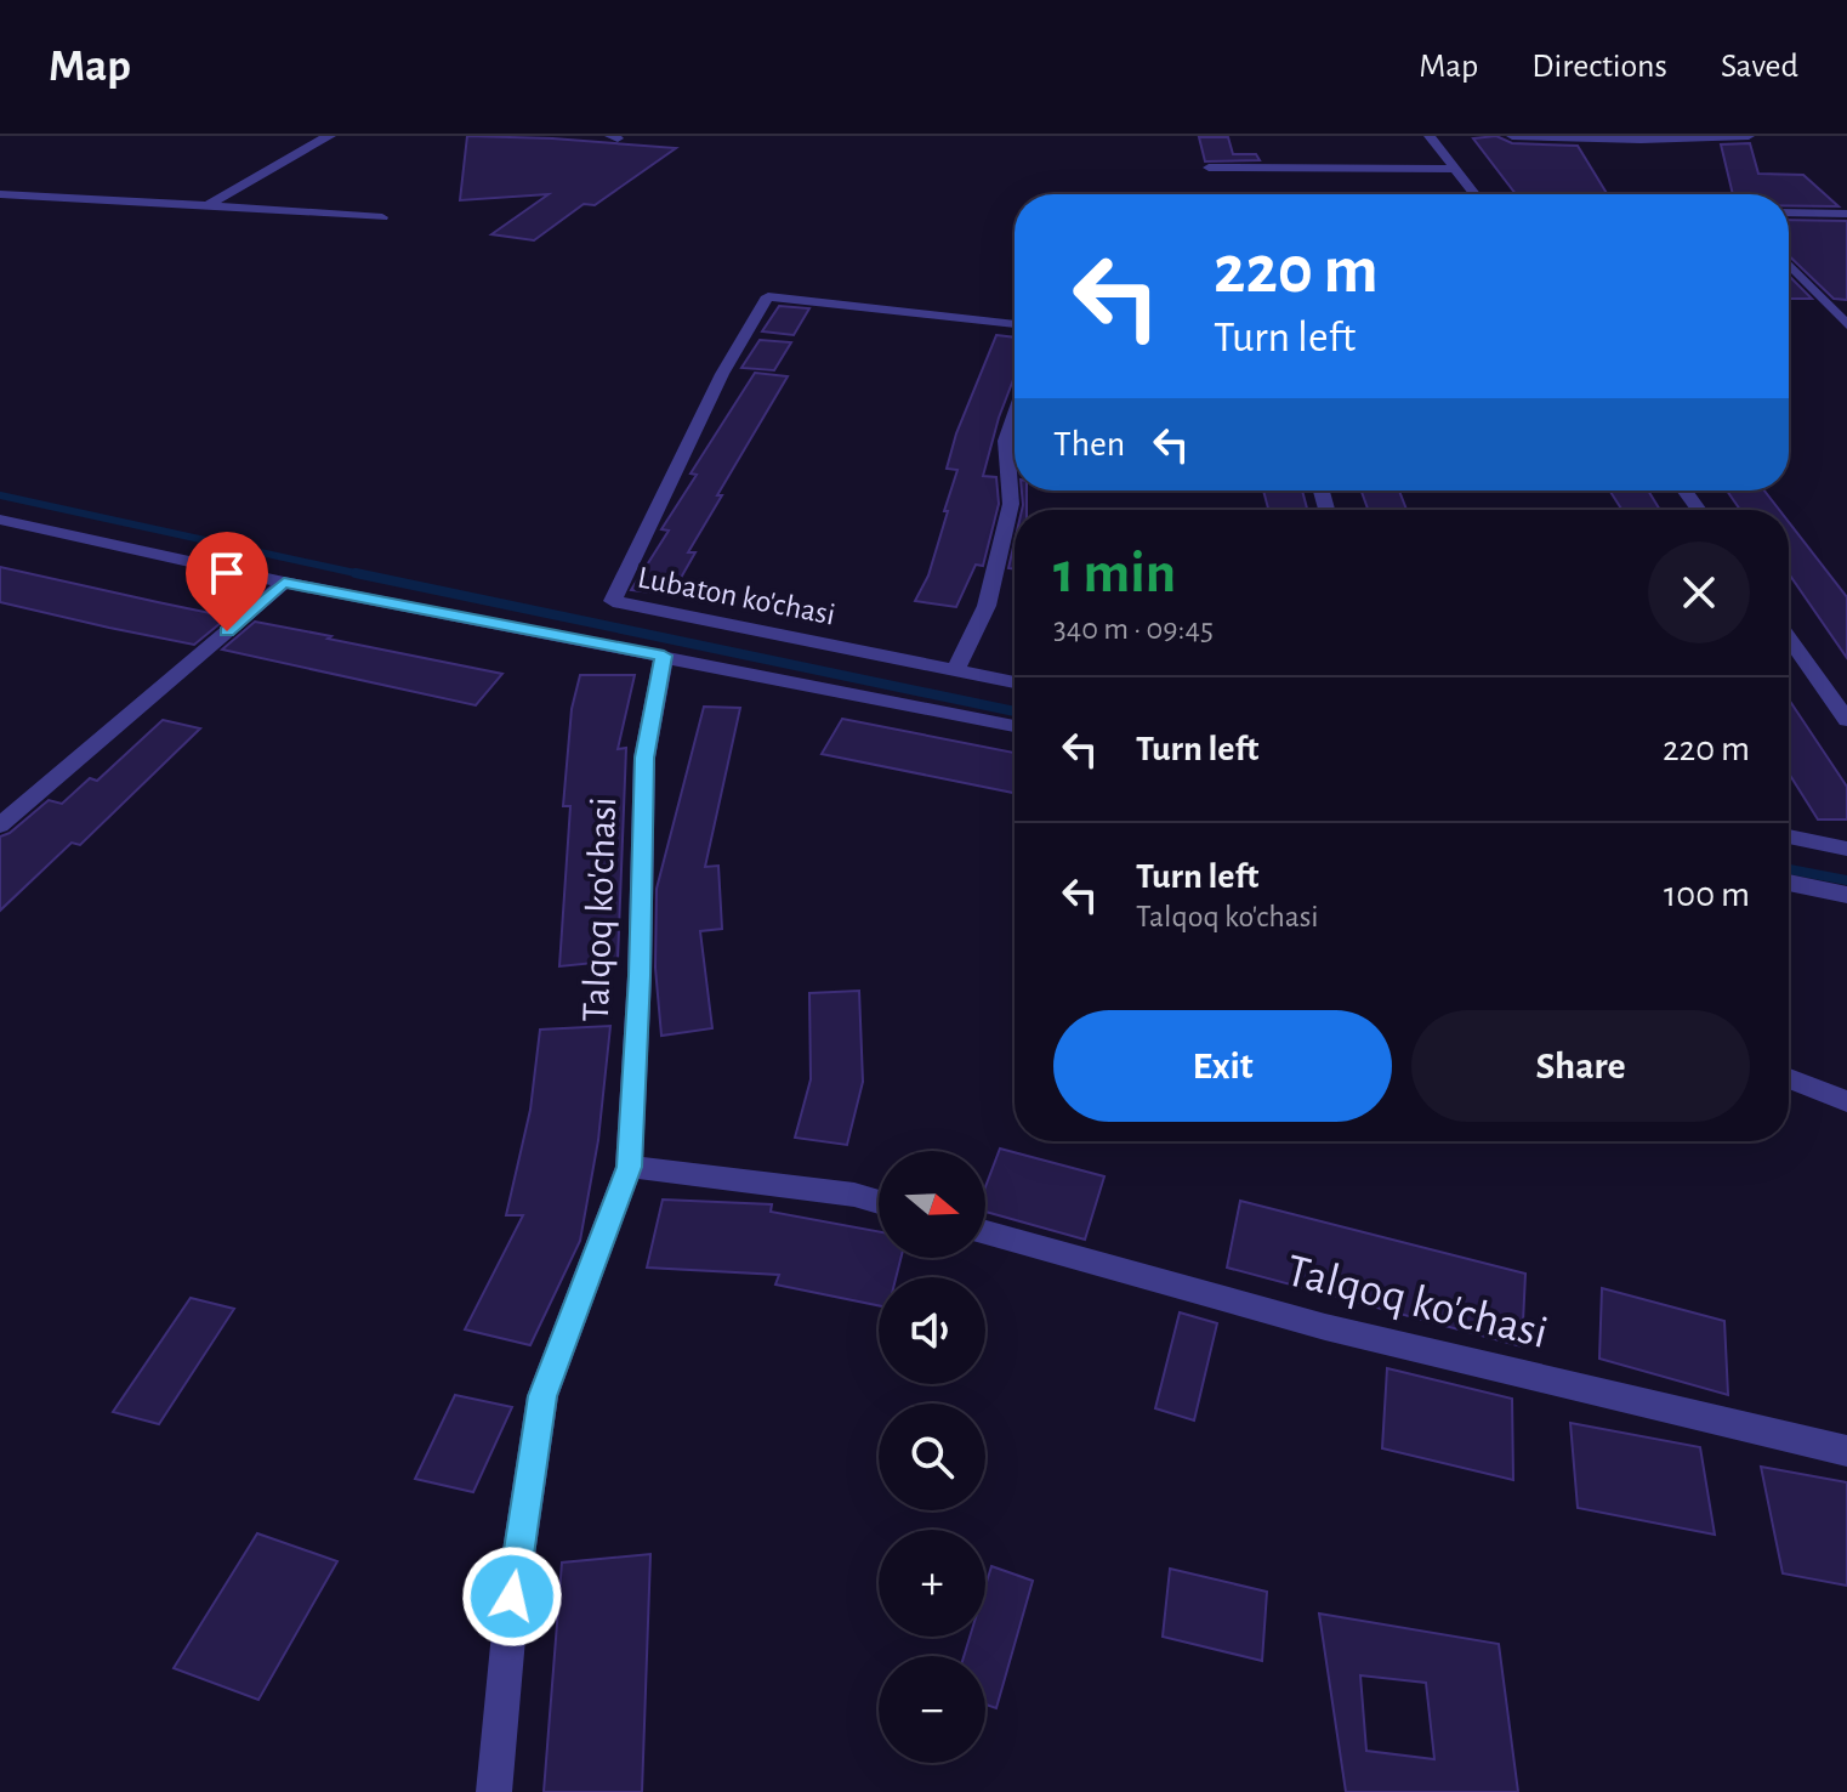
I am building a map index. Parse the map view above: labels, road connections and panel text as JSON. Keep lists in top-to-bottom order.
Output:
{
  "streets": {
    "street": ["Lubaton ko'chasi", "Talqoq ko'chasi"]
  },
  "north": "right",
  "page": {
    "header": "Map",
    "nav": ["Map", "Directions", "Saved"],
    "turn": ["220 m", "Turn left"],
    "then": "Then",
    "heading": ["1 min", "340 m · 09:45"],
    "list": [
      {
        "name": "Turn left",
        "value": "220 m"
      },
      {
        "name": "Turn left",
        "note": "Talqoq ko'chasi",
        "value": "100 m"
      }
    ],
    "buttons": ["Exit", "Share"],
    "map_buttons": ["+", "−"]
  }
}
